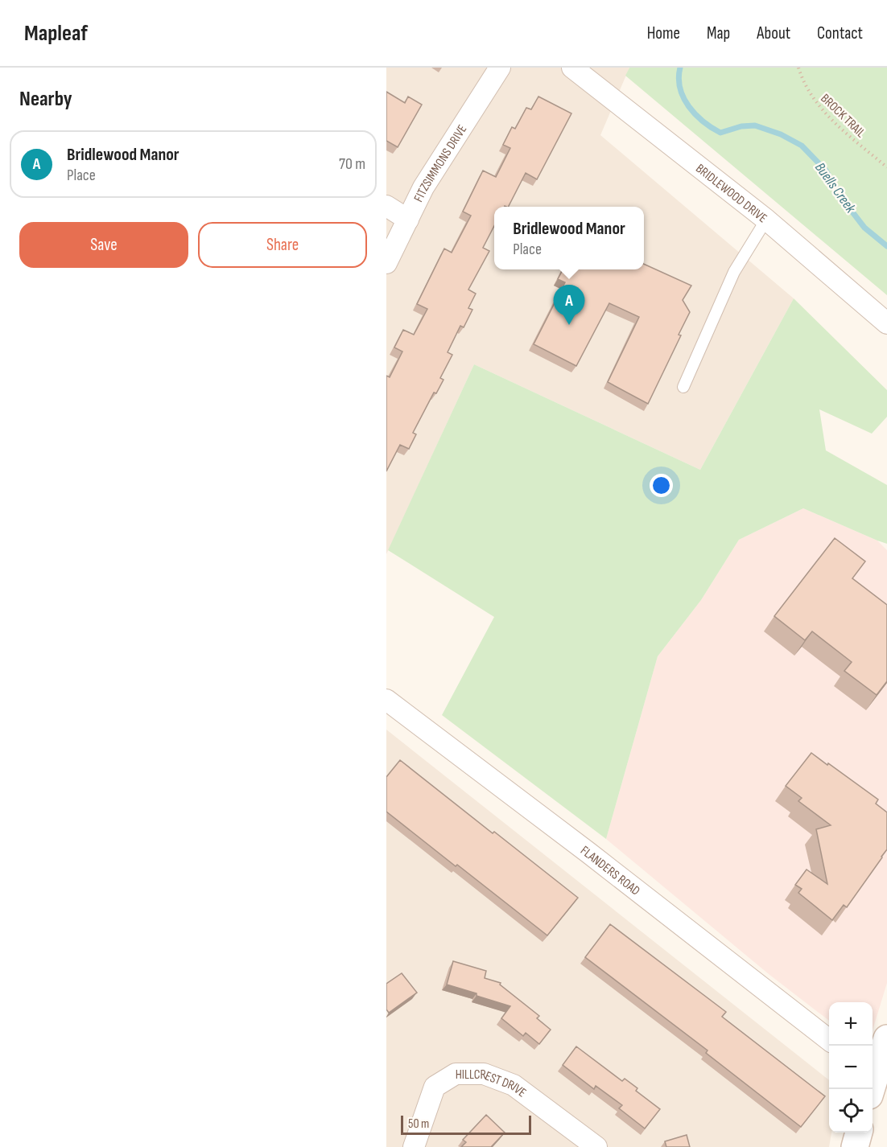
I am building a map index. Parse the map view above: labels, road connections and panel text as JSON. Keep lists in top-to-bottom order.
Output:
{
  "streets": {
    "street": [
      "FITZSIMMONS DRIVE",
      "BRIDLEWOOD DRIVE",
      "FLANDERS ROAD",
      "HILLCREST DRIVE"
    ],
    "path": ["BROCK TRAIL"]
  },
  "water": ["Buells Creek"],
  "scale_bar": "50 m",
  "page": {
    "header": "Mapleaf",
    "nav": [
      "Home",
      "Map",
      "About",
      "Contact"
    ],
    "heading": "Nearby",
    "list": [
      {
        "mark": "A",
        "name": "Bridlewood Manor",
        "note": "Place",
        "value": "70 m"
      }
    ],
    "popup": ["Bridlewood Manor", "Place"],
    "buttons": ["Save", "Share"],
    "pins": "A",
    "map_buttons": ["+", "−"],
    "scale": "50 m"
  }
}
